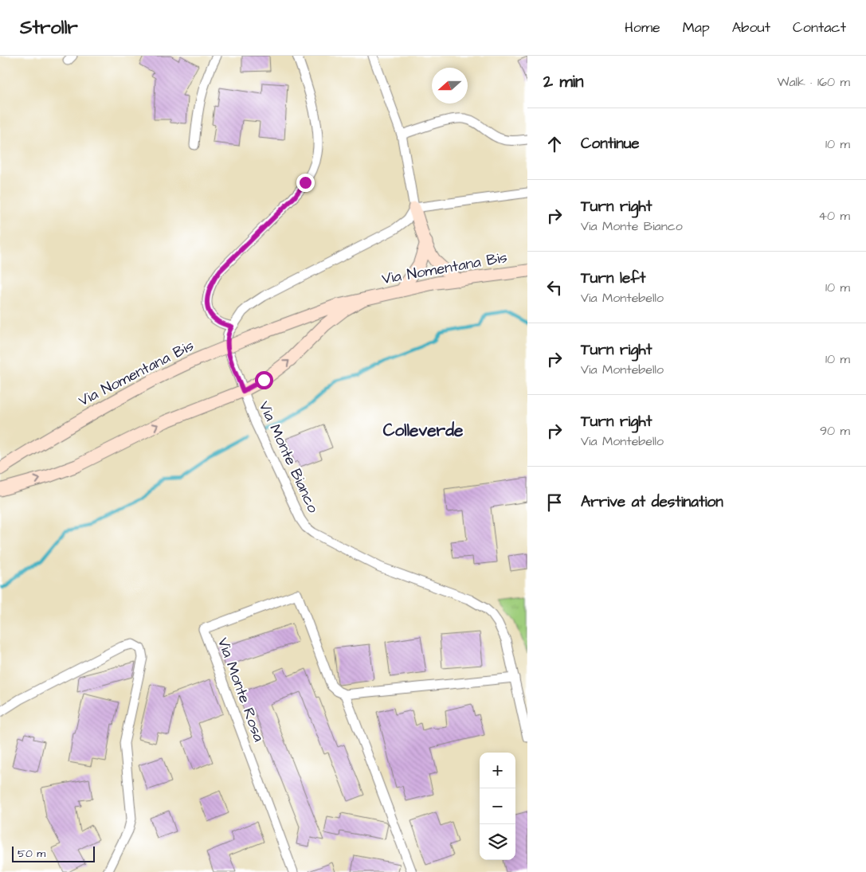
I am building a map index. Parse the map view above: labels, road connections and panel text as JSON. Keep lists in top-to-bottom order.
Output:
{
  "streets": {
    "main road": ["Via Nomentana Bis"],
    "street": ["Via Monte Bianco", "Via Monte Rosa"]
  },
  "districts": ["Colleverde"],
  "scale_bar": "50 m",
  "north": "left",
  "page": {
    "header": "Strollr",
    "nav": [
      "Home",
      "Map",
      "About",
      "Contact"
    ],
    "heading": ["2 min", "Walk · 160 m"],
    "list": [
      ["Continue", "10 m"],
      ["Turn right", "Via Monte Bianco", "40 m"],
      ["Turn left", "Via Montebello", "10 m"],
      ["Turn right", "Via Montebello", "10 m"],
      ["Turn right", "Via Montebello", "90 m"],
      "Arrive at destination"
    ],
    "map_buttons": ["+", "−"],
    "scale": "50 m"
  }
}
